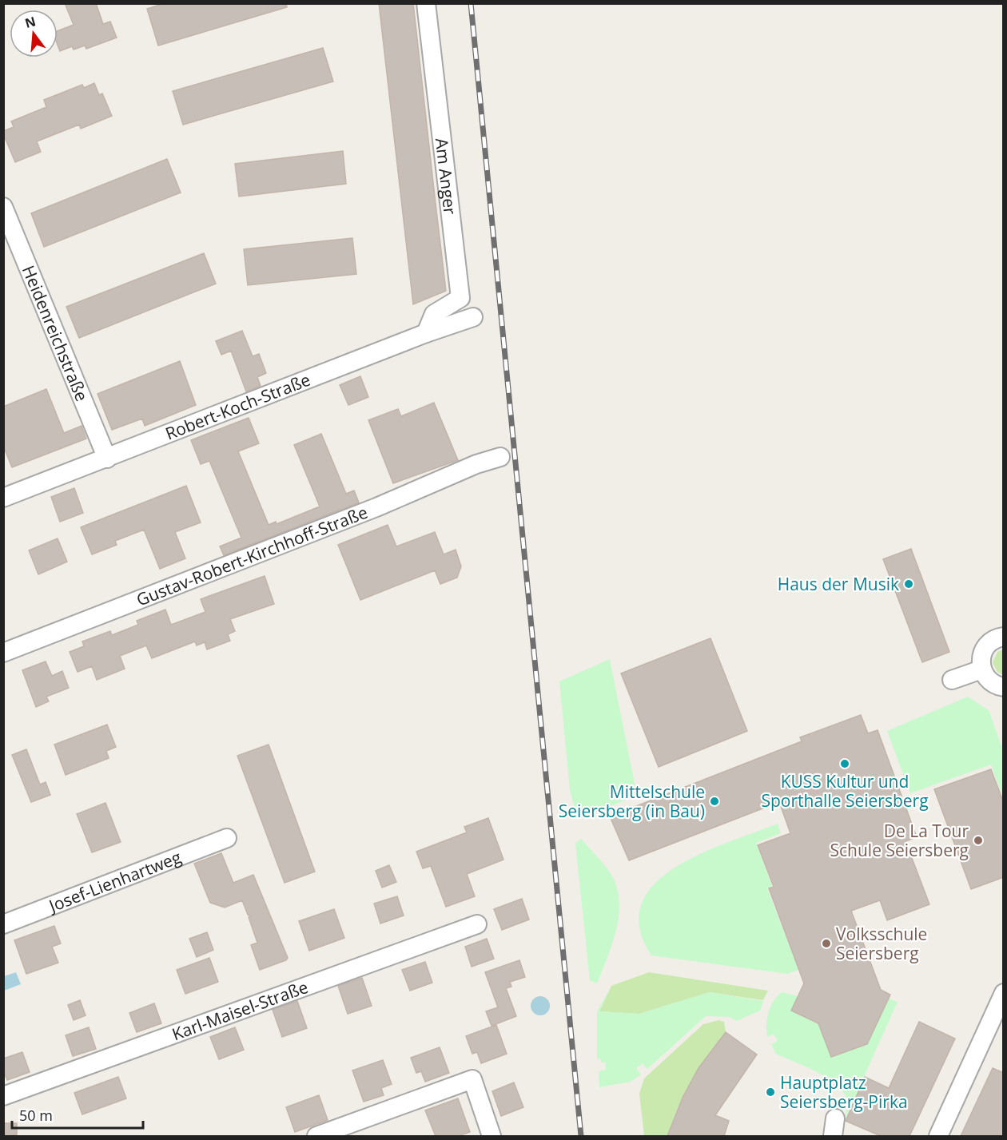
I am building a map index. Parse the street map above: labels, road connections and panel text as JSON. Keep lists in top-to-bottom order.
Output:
{
  "streets": {
    "street": [
      "Am Anger",
      "Heidenreichstraße",
      "Robert-Koch-Straße",
      "Gustav-Robert-Kirchhoff-Straße",
      "Josef-Lienhartweg",
      "Karl-Maisel-Straße"
    ]
  },
  "crossings": [
    ["Am Anger", "Robert-Koch-Straße"],
    ["Heidenreichstraße", "Robert-Koch-Straße"]
  ],
  "places": [
    "Haus der Musik",
    "KUSS Kultur und Sporthalle Seiersberg",
    "Mittelschule Seiersberg (in Bau)",
    "De La Tour Schule Seiersberg",
    "Volksschule Seiersberg",
    "Hauptplatz Seiersberg-Pirka"
  ],
  "scale_bar": "50 m",
  "north": "top"
}
